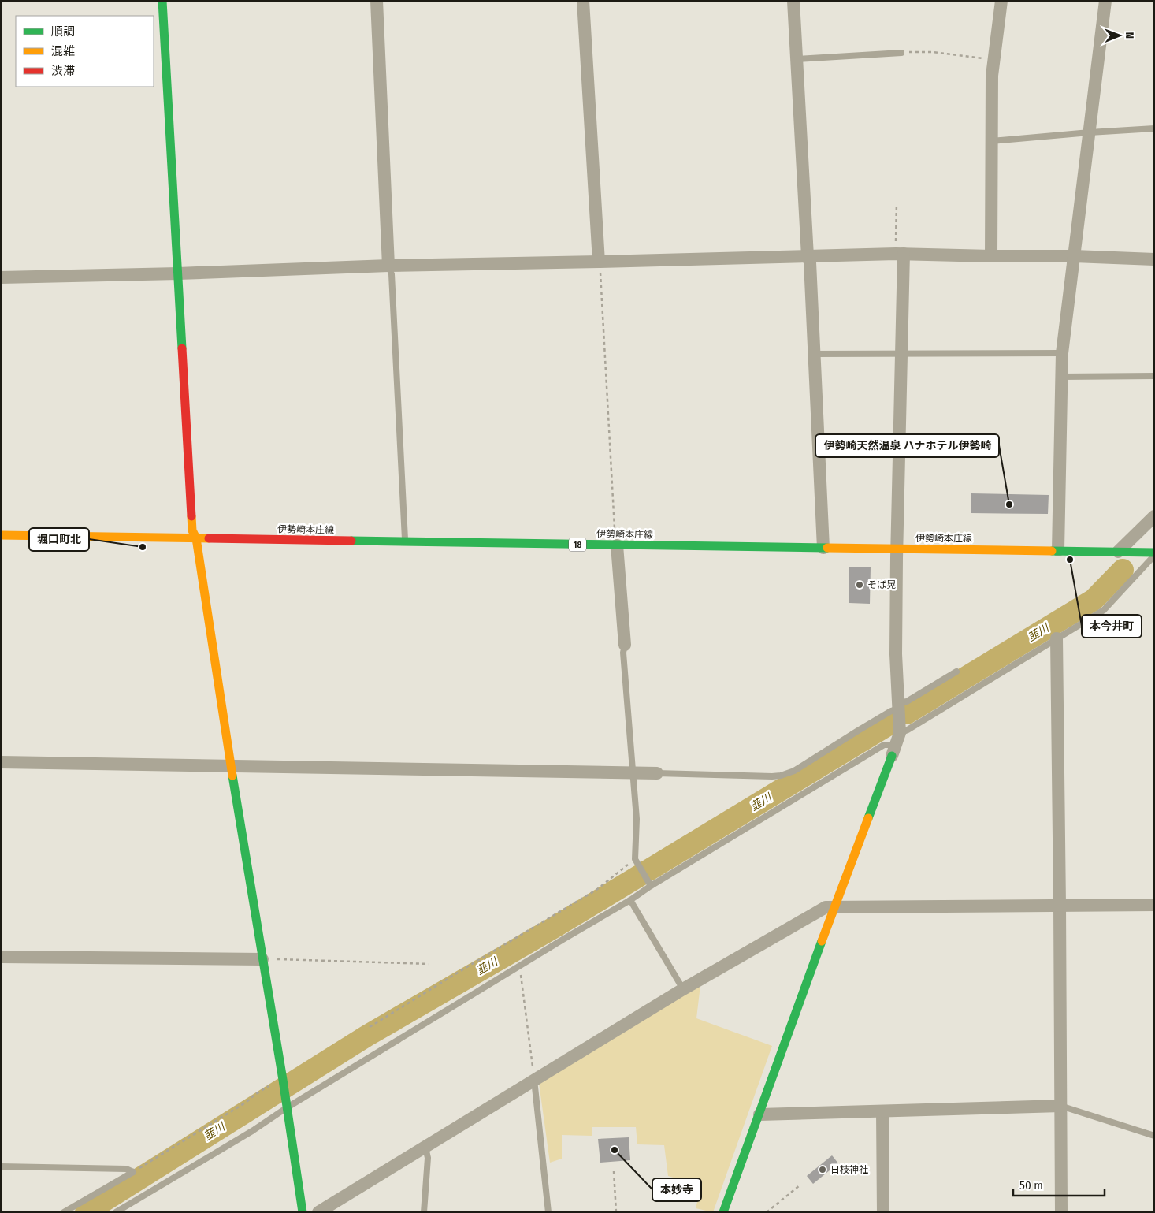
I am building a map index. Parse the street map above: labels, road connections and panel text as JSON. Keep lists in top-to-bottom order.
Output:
{
  "streets": {
    "street": ["伊勢崎本庄線", "18"]
  },
  "water": ["韮川"],
  "places": [
    "伊勢崎天然温泉 ハナホテル伊勢崎",
    "堀口町北",
    "本今井町",
    "そば晃",
    "本妙寺",
    "日枝神社"
  ],
  "legend": ["順調", "混雑", "渋滞"],
  "scale_bar": "50 m",
  "north": "right"
}
